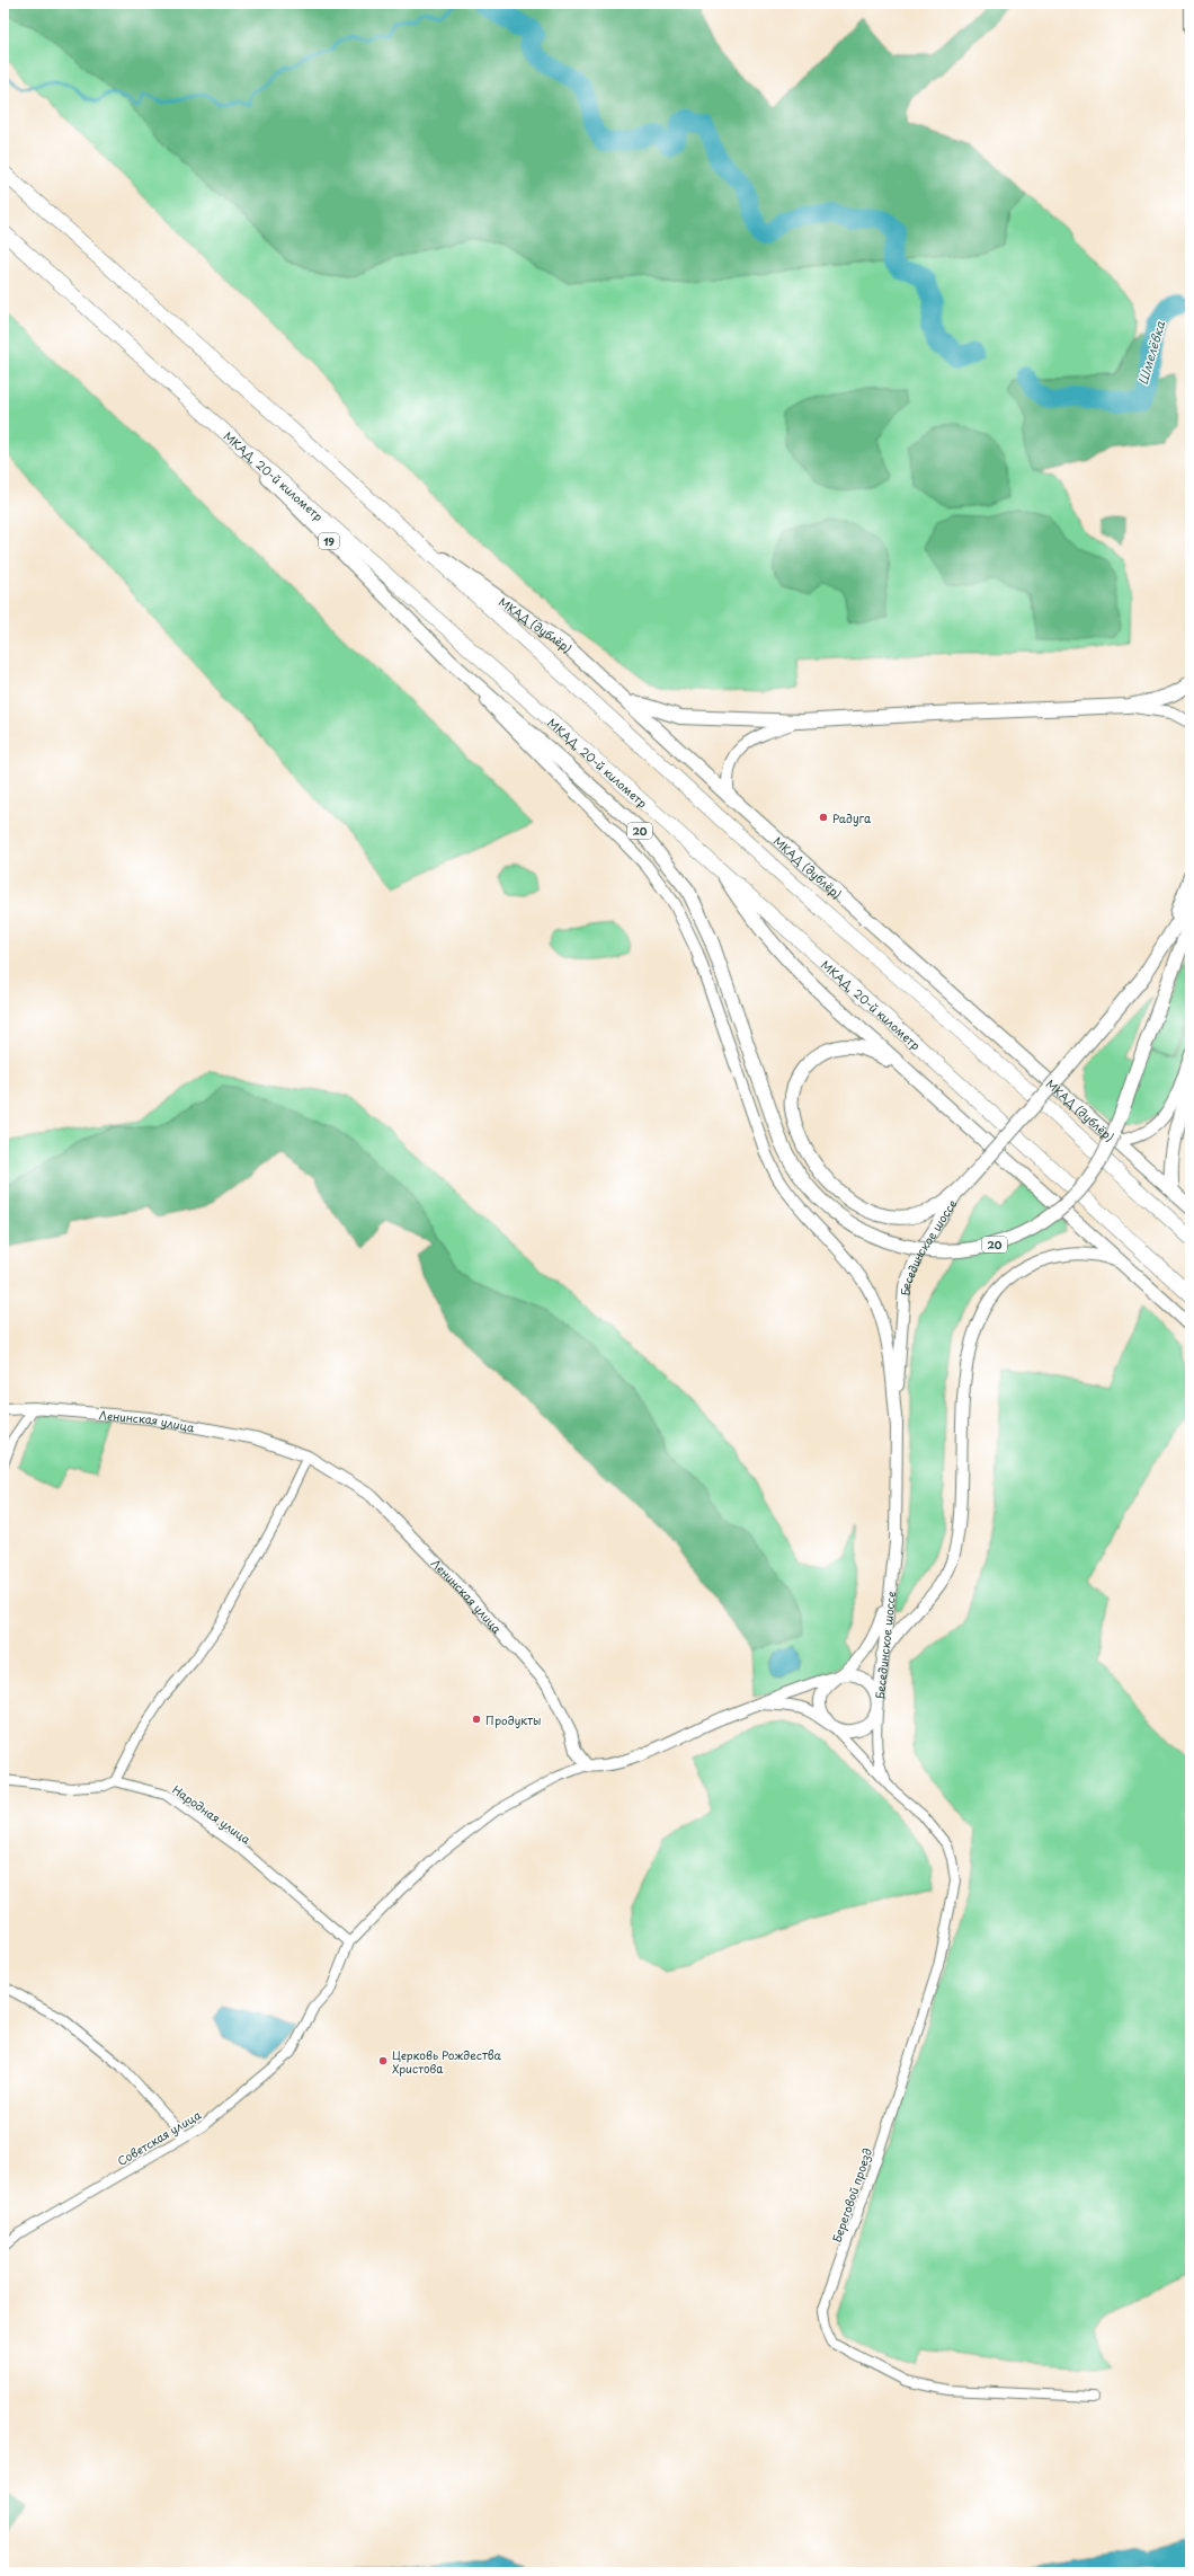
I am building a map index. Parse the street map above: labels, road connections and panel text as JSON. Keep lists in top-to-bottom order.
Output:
{
  "streets": {
    "highway": ["МКАД, 20-й километр"],
    "main road": [
      "19",
      "МКАД (дублёр)",
      "20",
      "Бесединское шоссе"
    ],
    "street": [
      "Ленинская улица",
      "Народная улица",
      "Советская улица",
      "Береговой проезд"
    ]
  },
  "crossings": [
    ["МКАД, 20-й километр", "19"],
    ["19", "20"],
    ["19", "Бесединское шоссе"],
    ["Бесединское шоссе", "Береговой проезд"],
    ["Народная улица", "Советская улица"]
  ],
  "water": ["Шмелёвка"],
  "places": ["Радуга", "Продукты", "Церковь Рождества Христова"]
}
